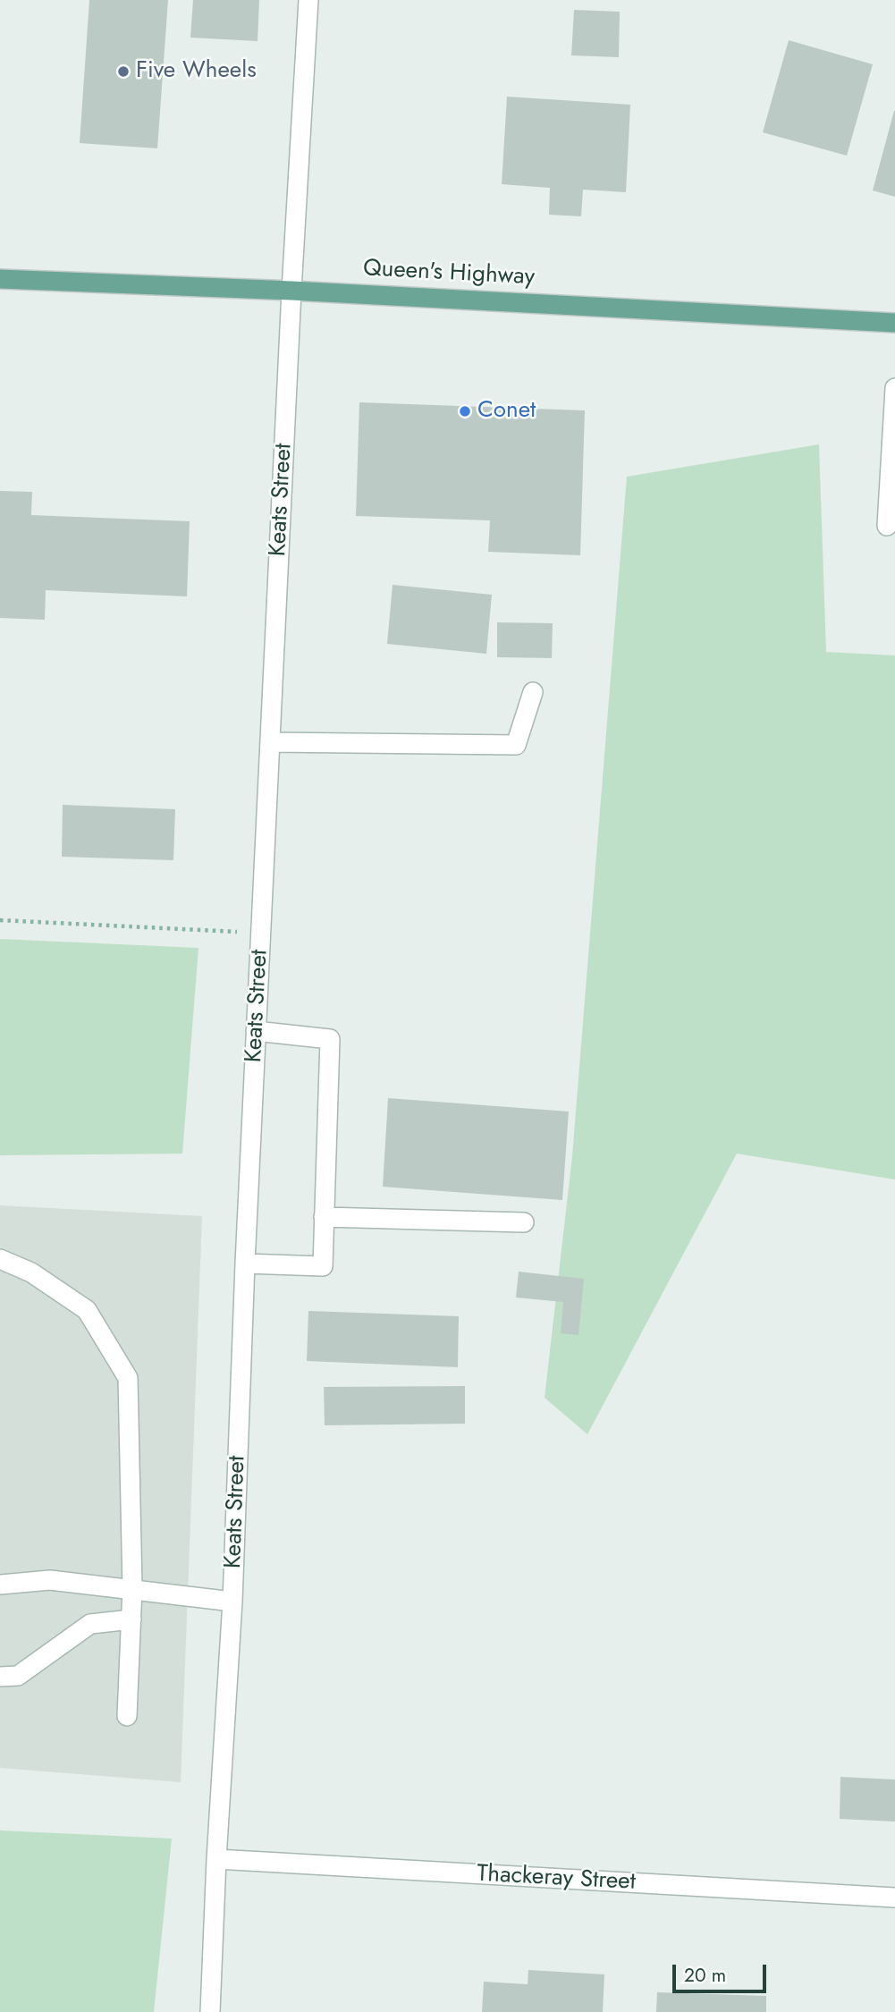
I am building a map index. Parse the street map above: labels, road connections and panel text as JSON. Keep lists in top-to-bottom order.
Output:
{
  "streets": {
    "main road": ["Queen's Highway"],
    "street": ["Keats Street", "Thackeray Street"]
  },
  "crossings": [
    ["Queen's Highway", "Keats Street"],
    ["Keats Street", "Thackeray Street"]
  ],
  "places": ["Five Wheels", "Conet"],
  "scale_bar": "20 m"
}
